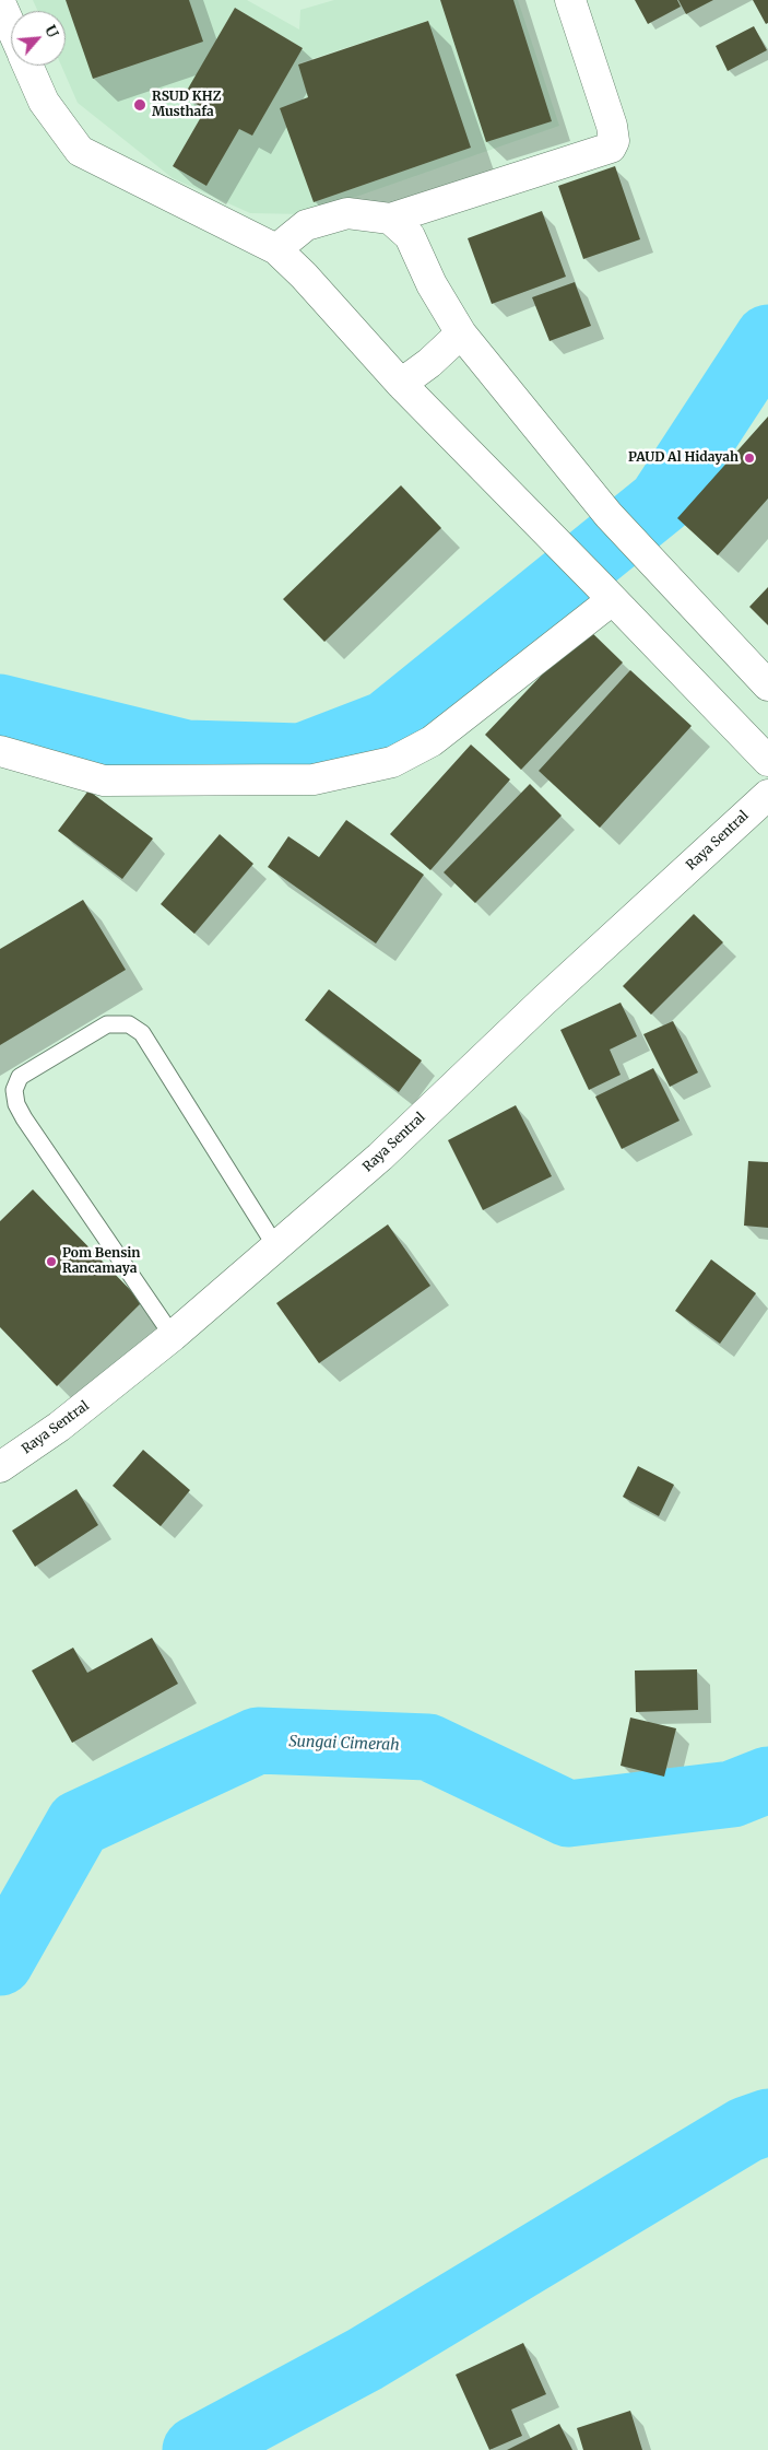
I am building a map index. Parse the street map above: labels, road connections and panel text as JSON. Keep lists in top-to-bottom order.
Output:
{
  "streets": {
    "street": ["Raya Sentral"]
  },
  "water": ["Sungai Cimerah"],
  "places": ["RSUD KHZ Musthafa", "PAUD Al Hidayah", "Pom Bensin Rancamaya"],
  "north": "top right"
}
